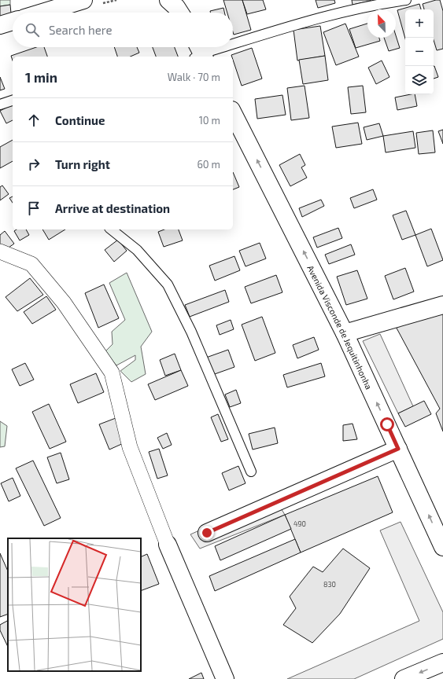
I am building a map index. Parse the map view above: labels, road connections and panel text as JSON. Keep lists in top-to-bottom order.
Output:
{
  "streets": {
    "street": ["Avenida Visconde de Jequitinhonha"]
  },
  "one_way": ["Avenida Visconde de Jequitinhonha"],
  "house_numbers": ["490", "830"],
  "north": "top left",
  "page": {
    "map_buttons": ["+", "−"],
    "search": "Search here",
    "heading": ["1 min", "Walk · 70 m"],
    "list": [
      ["Continue", "10 m"],
      ["Turn right", "60 m"],
      "Arrive at destination"
    ]
  }
}
